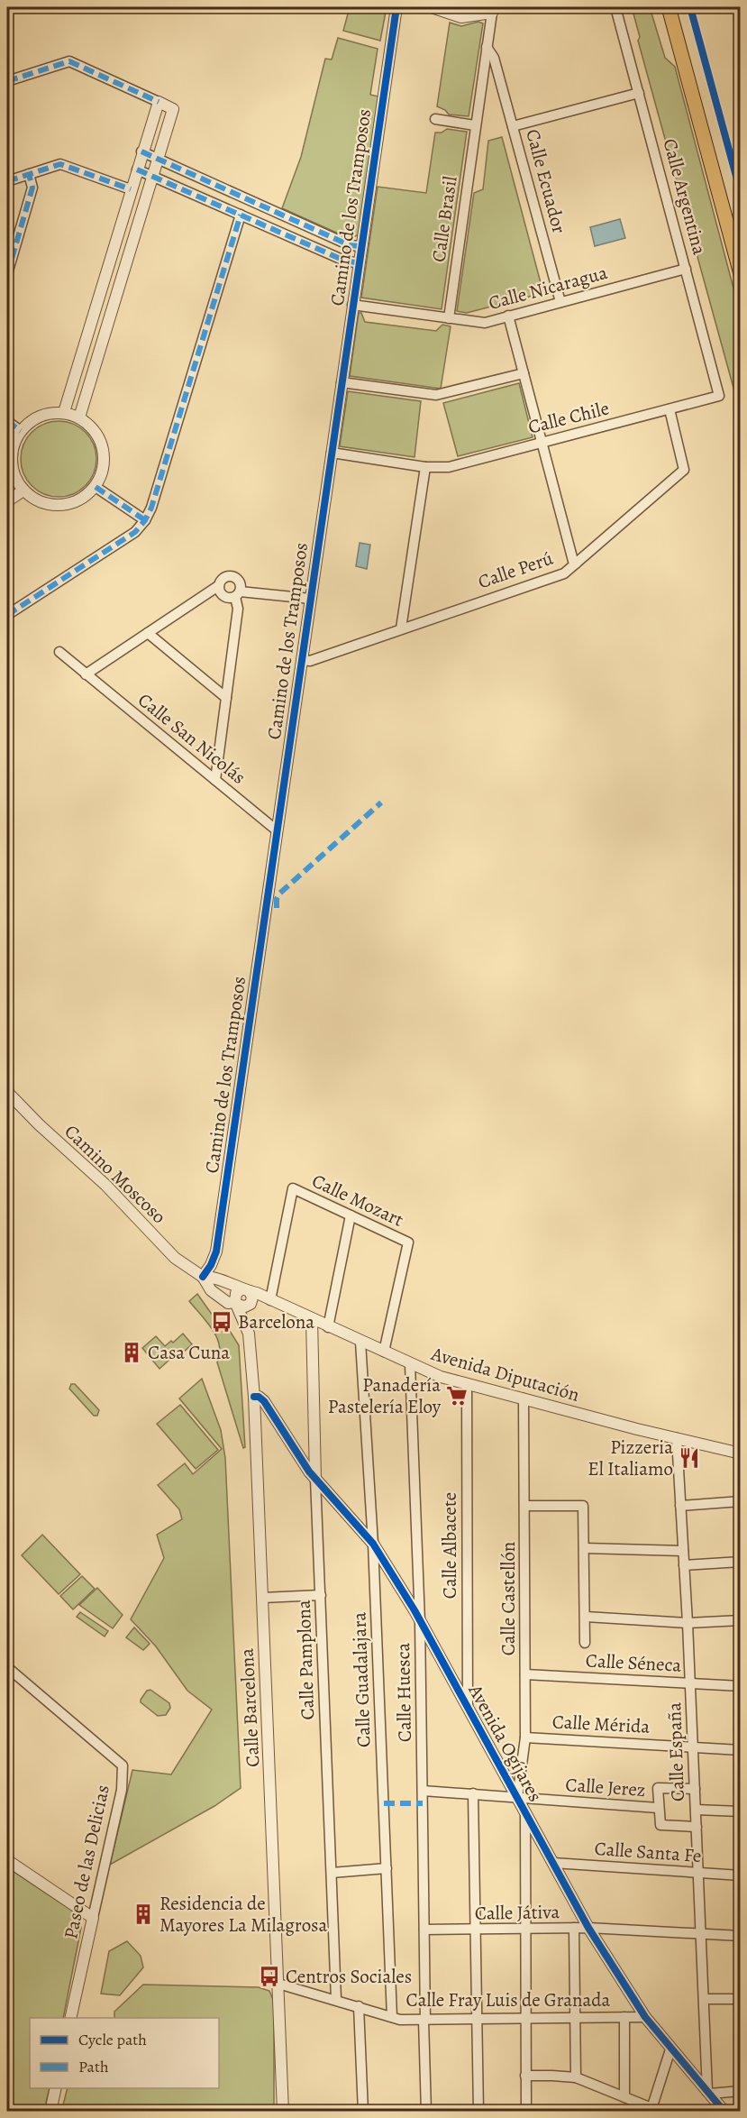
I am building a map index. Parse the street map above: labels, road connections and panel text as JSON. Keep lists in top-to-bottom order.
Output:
{
  "streets": {
    "street": [
      "Calle Ecuador",
      "Calle Argentina",
      "Camino de los Tramposos",
      "Calle Brasil",
      "Calle Nicaragua",
      "Calle Chile",
      "Calle Perú",
      "Calle San Nicolás",
      "Camino Moscoso",
      "Calle Mozart",
      "Avenida Diputación",
      "Calle Albacete",
      "Calle Castellón",
      "Calle Pamplona",
      "Calle Séneca",
      "Calle Guadalajara",
      "Calle Huesca",
      "Calle Barcelona",
      "Calle Mérida",
      "Avenida Ogíjares",
      "Calle España",
      "Calle Jerez",
      "Calle Santa Fe",
      "Paseo de las Delicias",
      "Calle Játiva",
      "Calle Fray Luis de Granada"
    ]
  },
  "crossings": [
    ["Calle Ecuador", "Calle Brasil"],
    ["Calle Ecuador", "Calle Nicaragua"],
    ["Calle Argentina", "Calle Nicaragua"],
    ["Calle Argentina", "Calle Chile"],
    ["Camino de los Tramposos", "Calle Nicaragua"],
    ["Camino de los Tramposos", "Calle Chile"],
    ["Camino de los Tramposos", "Calle Perú"],
    ["Camino de los Tramposos", "Calle San Nicolás"],
    ["Camino de los Tramposos", "Camino Moscoso"],
    ["Calle Brasil", "Calle Nicaragua"],
    ["Calle Chile", "Calle Perú"],
    ["Camino Moscoso", "Avenida Diputación"],
    ["Camino Moscoso", "Calle Barcelona"],
    ["Calle Mozart", "Avenida Diputación"],
    ["Avenida Diputación", "Calle Albacete"],
    ["Avenida Diputación", "Calle Castellón"],
    ["Avenida Diputación", "Calle Pamplona"],
    ["Avenida Diputación", "Calle Guadalajara"],
    ["Avenida Diputación", "Calle Huesca"],
    ["Avenida Diputación", "Calle España"],
    ["Calle Albacete", "Avenida Ogíjares"],
    ["Calle Castellón", "Calle Séneca"],
    ["Calle Castellón", "Calle Mérida"],
    ["Calle Castellón", "Avenida Ogíjares"],
    ["Calle Castellón", "Calle Jerez"],
    ["Calle Pamplona", "Avenida Ogíjares"],
    ["Calle Pamplona", "Calle Fray Luis de Granada"],
    ["Calle Séneca", "Calle España"],
    ["Calle Guadalajara", "Avenida Ogíjares"],
    ["Calle Guadalajara", "Calle Fray Luis de Granada"],
    ["Calle Huesca", "Avenida Ogíjares"],
    ["Calle Huesca", "Calle Jerez"],
    ["Calle Huesca", "Calle Játiva"],
    ["Calle Huesca", "Calle Fray Luis de Granada"],
    ["Calle Barcelona", "Avenida Ogíjares"],
    ["Calle Barcelona", "Calle Fray Luis de Granada"],
    ["Calle Mérida", "Calle España"],
    ["Avenida Ogíjares", "Calle España"],
    ["Avenida Ogíjares", "Calle Jerez"],
    ["Avenida Ogíjares", "Calle Santa Fe"],
    ["Avenida Ogíjares", "Calle Játiva"],
    ["Avenida Ogíjares", "Calle Fray Luis de Granada"],
    ["Calle España", "Calle Santa Fe"],
    ["Calle España", "Calle Játiva"]
  ],
  "places": {
    "bus stop": ["Barcelona", "Centros Sociales"],
    "building": ["Casa Cuna", "Residencia de Mayores La Milagrosa"],
    "supermarket": ["Panadería Pastelería Eloy"],
    "restaurant": ["Pizzeria El Italiamo"]
  },
  "legend": ["Cycle path", "Path"]
}
